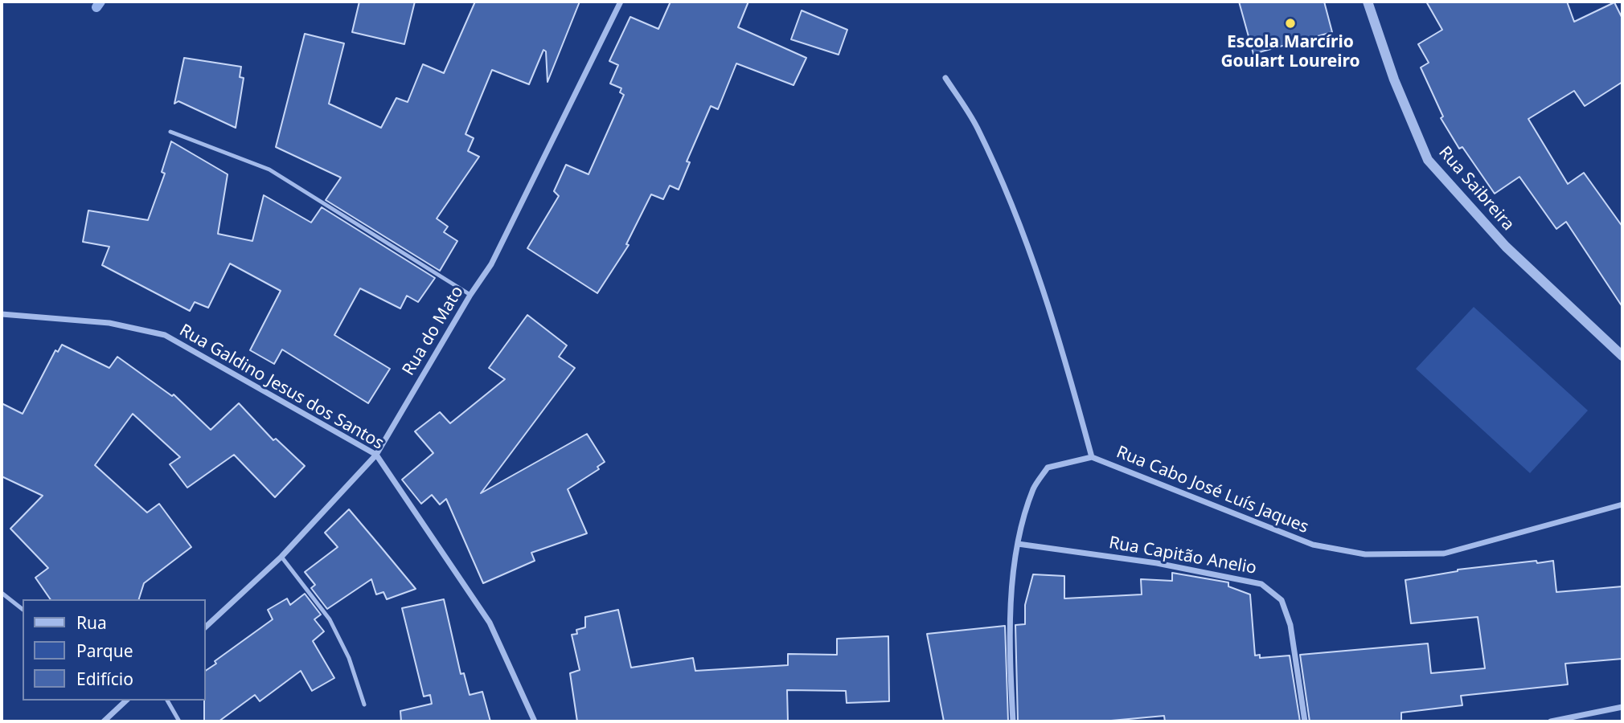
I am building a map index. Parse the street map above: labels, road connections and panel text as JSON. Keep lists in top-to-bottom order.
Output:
{
  "streets": {
    "street": [
      "Rua Saibreira",
      "Rua do Mato",
      "Rua Galdino Jesus dos Santos",
      "Rua Cabo José Luís Jaques",
      "Rua Capitão Anelio"
    ]
  },
  "crossings": [
    ["Rua do Mato", "Rua Galdino Jesus dos Santos"],
    ["Rua Cabo José Luís Jaques", "Rua Capitão Anelio"]
  ],
  "places": ["Escola Marcírio Goulart Loureiro"],
  "legend": ["Rua", "Parque", "Edifício"]
}
